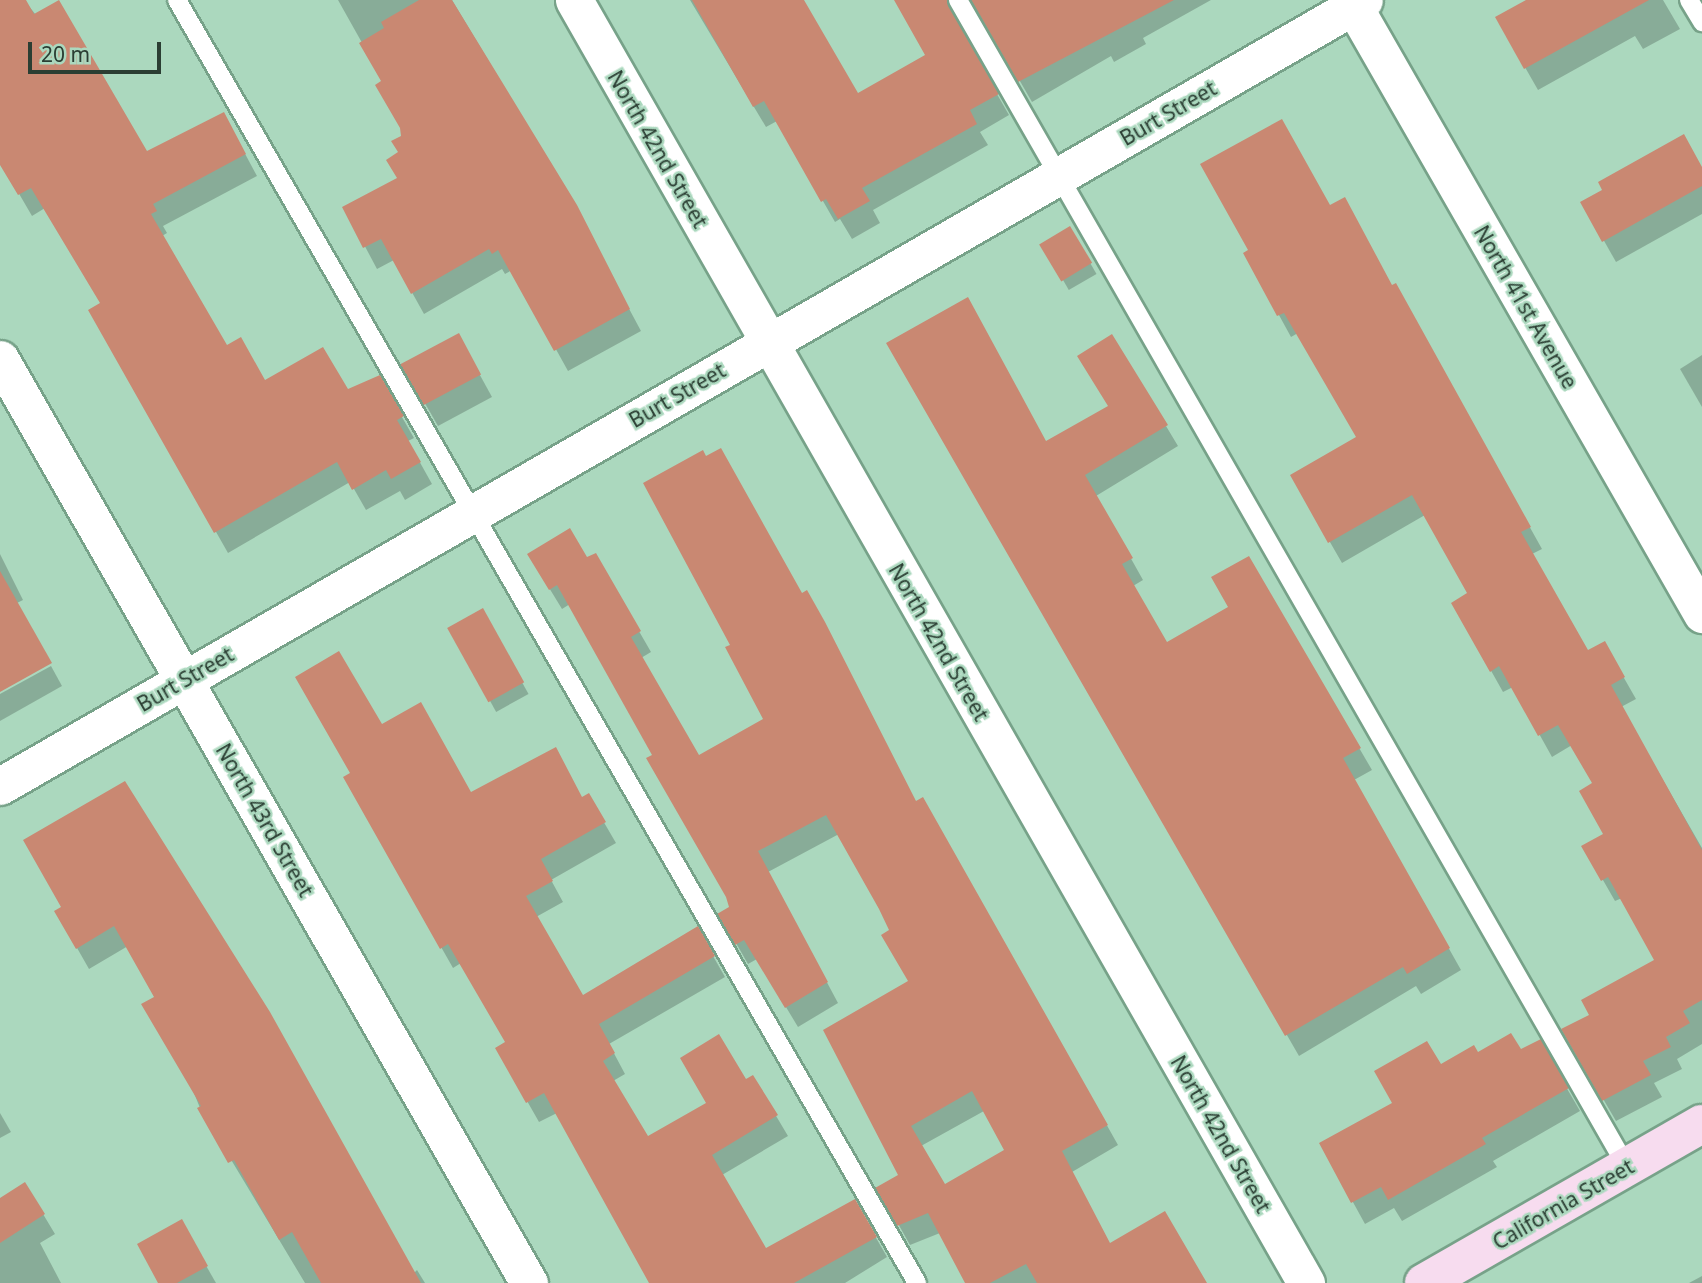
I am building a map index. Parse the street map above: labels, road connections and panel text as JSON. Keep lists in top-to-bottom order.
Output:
{
  "streets": {
    "street": [
      "Burt Street",
      "North 42nd Street",
      "North 41st Avenue",
      "North 43rd Street",
      "California Street"
    ]
  },
  "crossings": [
    ["Burt Street", "North 42nd Street"],
    ["Burt Street", "North 41st Avenue"],
    ["Burt Street", "North 43rd Street"]
  ],
  "scale_bar": "20 m"
}
